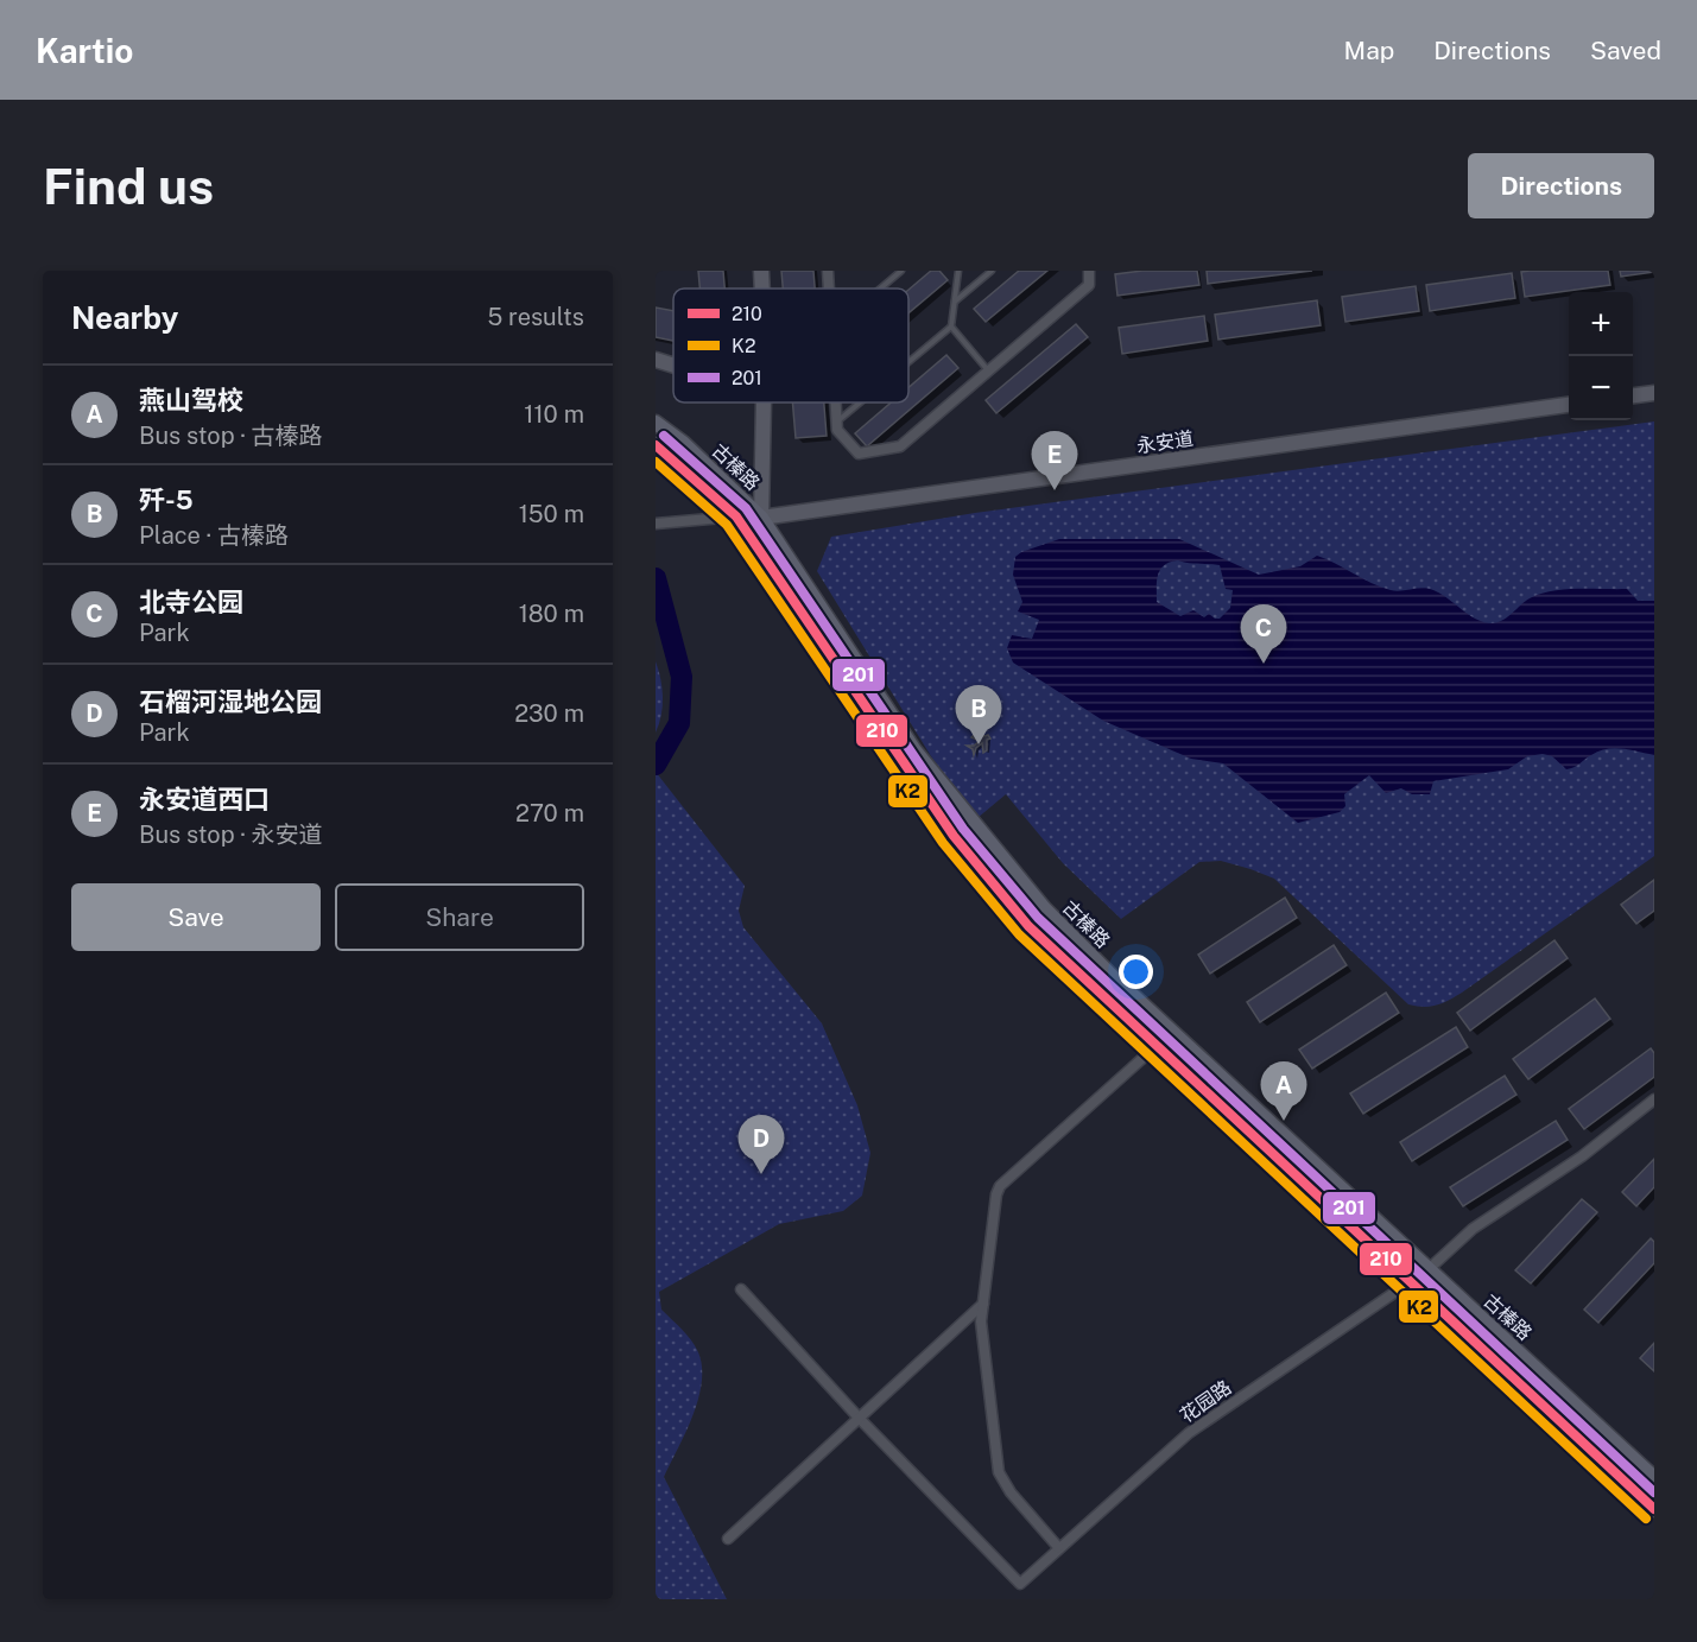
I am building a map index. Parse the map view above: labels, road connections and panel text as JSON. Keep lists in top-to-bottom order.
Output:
{
  "streets": {
    "main road": ["永安道", "古榛路"],
    "street": ["花园路"]
  },
  "crossings": [
    ["永安道", "古榛路"],
    ["古榛路", "花园路"]
  ],
  "lines": ["transit line 201", "transit line 210", "transit line K2"],
  "legend": ["210", "K2", "201"],
  "page": {
    "header": "Kartio",
    "nav": ["Map", "Directions", "Saved"],
    "buttons": [
      "Directions",
      ["Save", "Share"]
    ],
    "title": "Find us",
    "heading": ["Nearby", "5 results"],
    "map_buttons": ["+", "−"],
    "list": [
      {
        "mark": "A",
        "name": "燕山驾校",
        "note": "Bus stop · 古榛路",
        "value": "110 m"
      },
      {
        "mark": "B",
        "name": "歼-5",
        "note": "Place · 古榛路",
        "value": "150 m"
      },
      {
        "mark": "C",
        "name": "北寺公园",
        "note": "Park",
        "value": "180 m"
      },
      {
        "mark": "D",
        "name": "石榴河湿地公园",
        "note": "Park",
        "value": "230 m"
      },
      {
        "mark": "E",
        "name": "永安道西口",
        "note": "Bus stop · 永安道",
        "value": "270 m"
      }
    ],
    "pins": [
      "E",
      "C",
      "B",
      "A",
      "D"
    ]
  }
}
